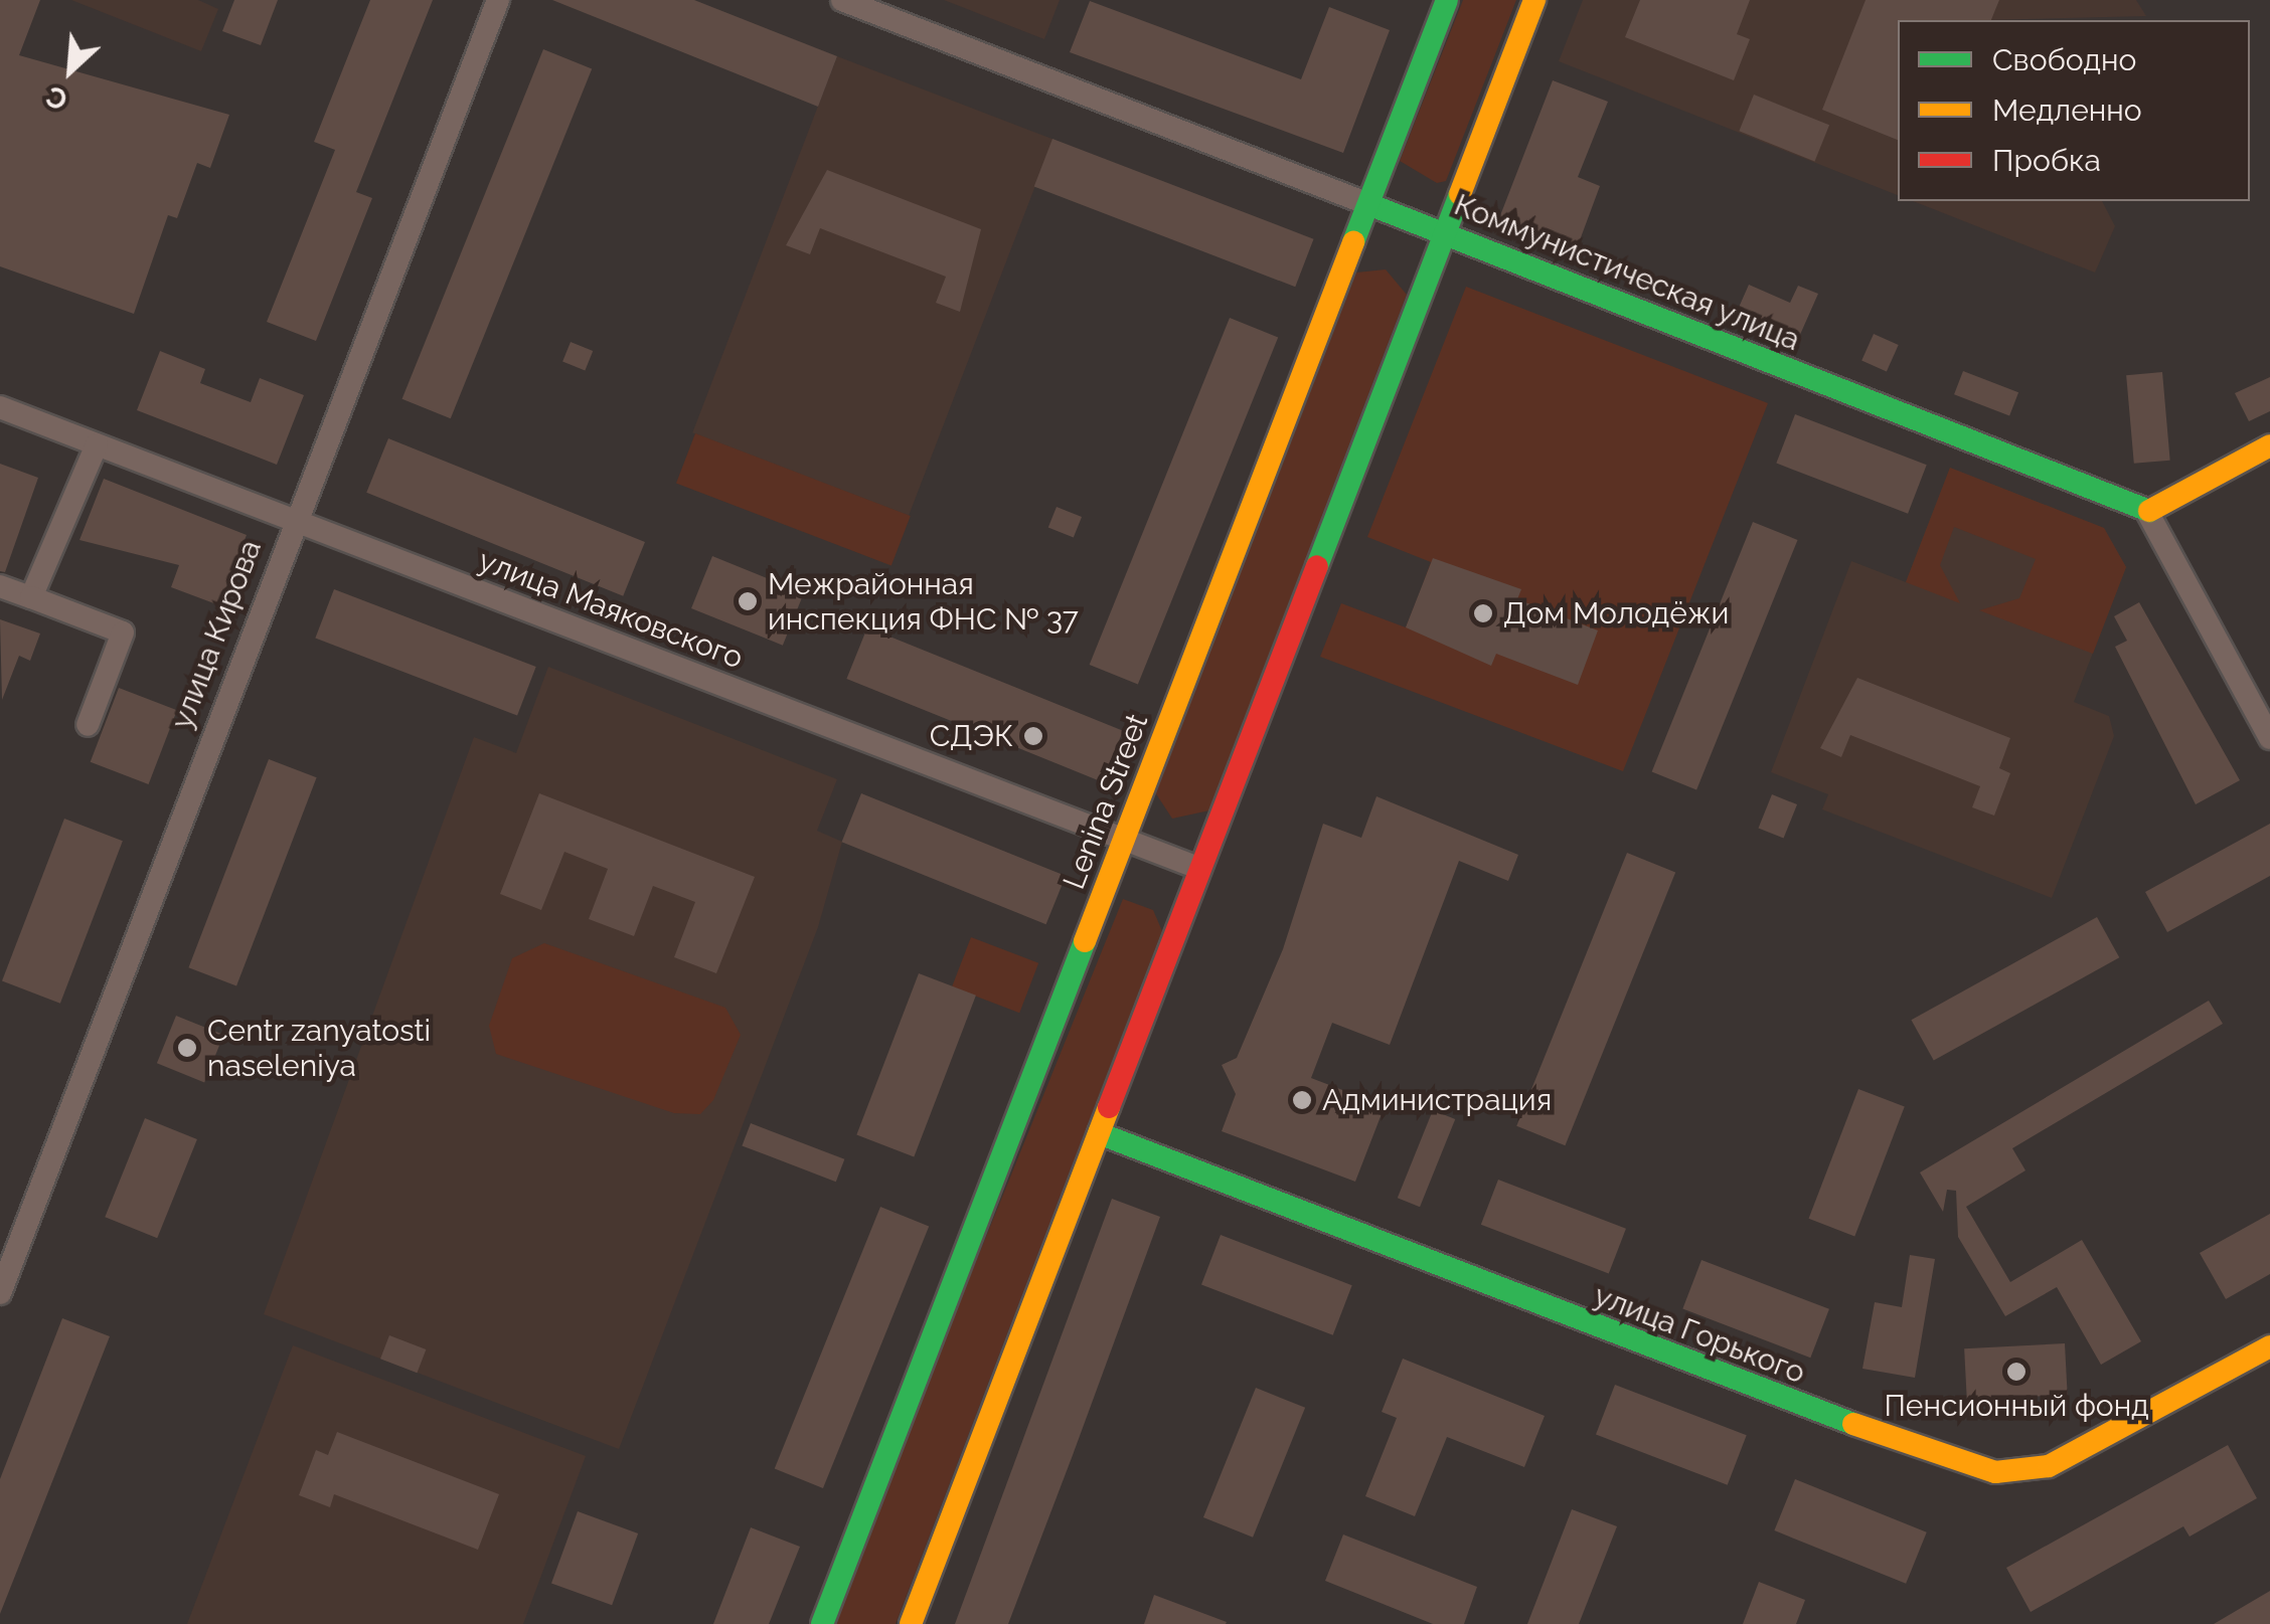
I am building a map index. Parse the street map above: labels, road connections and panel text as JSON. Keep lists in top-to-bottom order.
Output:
{
  "streets": {
    "main road": ["Коммунистическая улица", "Lenina Street", "улица Горького"],
    "street": ["улица Маяковского", "улица Кирова"]
  },
  "crossings": [
    ["Коммунистическая улица", "Lenina Street"],
    ["улица Маяковского", "улица Кирова"],
    ["улица Маяковского", "Lenina Street"]
  ],
  "places": [
    "Межрайонная инспекция ФНС № 37",
    "Дом Молодёжи",
    "СДЭК",
    "Centr zanyatosti naseleniya",
    "Администрация",
    "Пенсионный фонд"
  ],
  "legend": ["Свободно", "Медленно", "Пробка"],
  "north": "bottom left"
}
